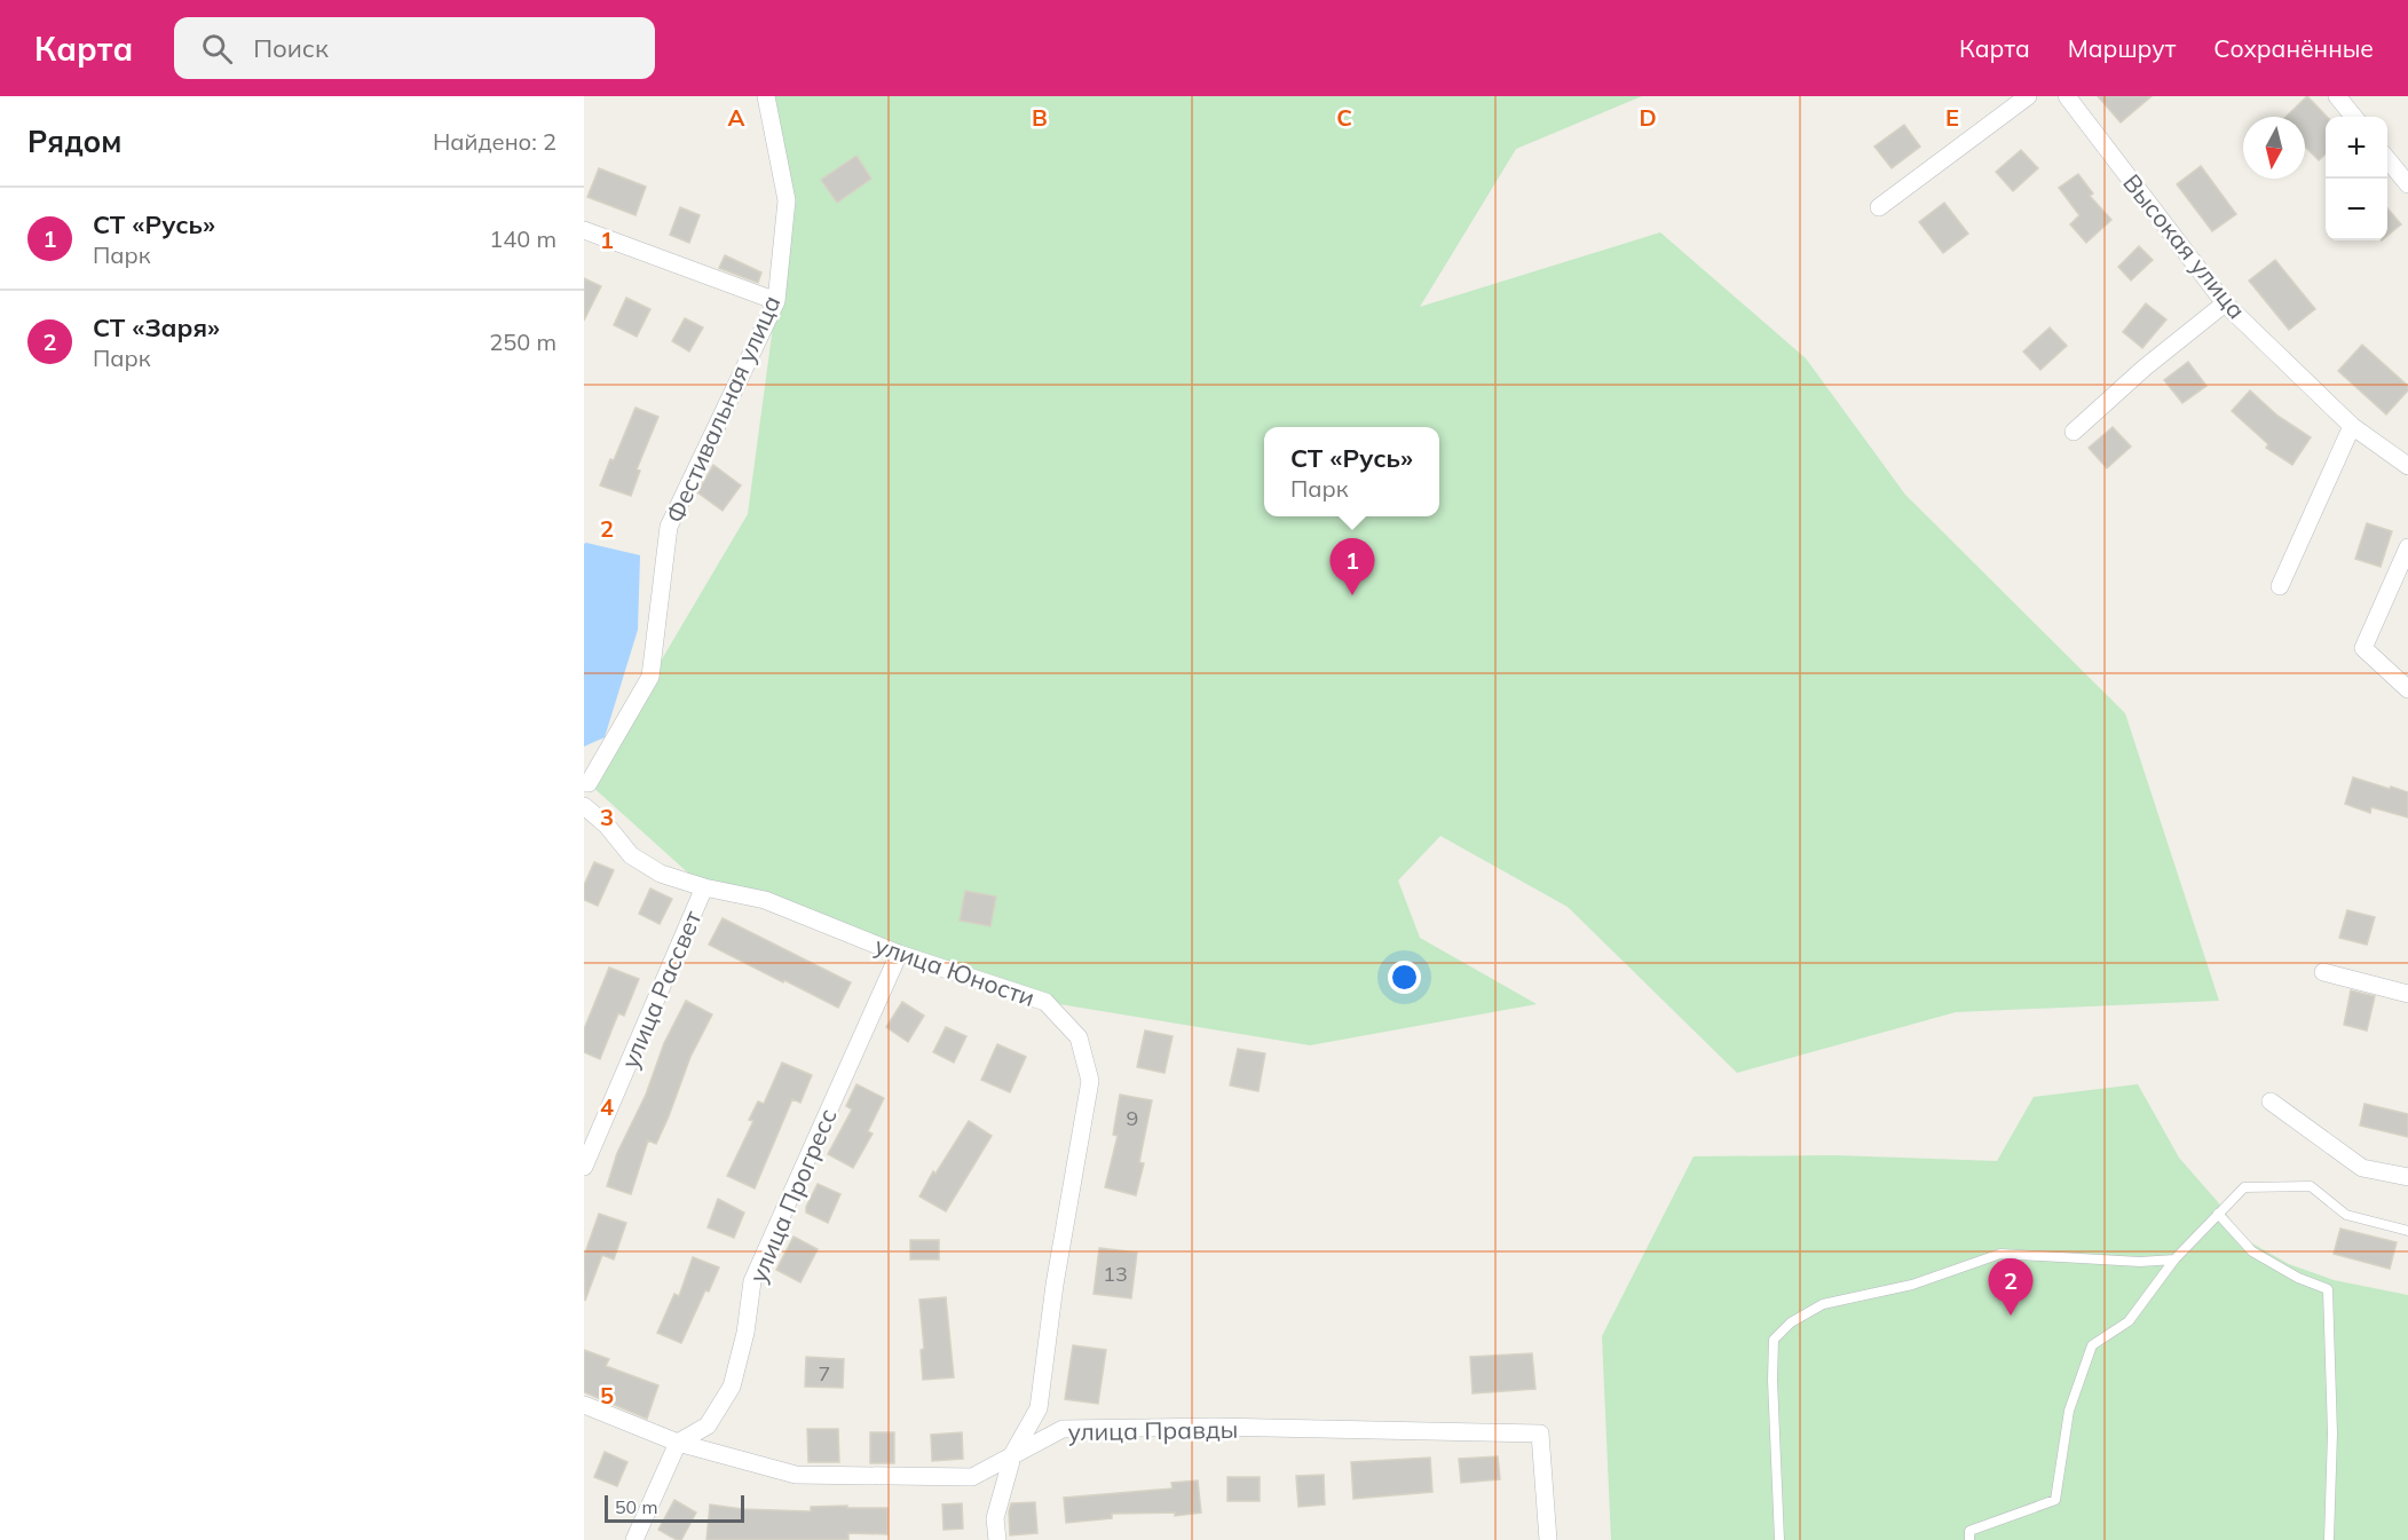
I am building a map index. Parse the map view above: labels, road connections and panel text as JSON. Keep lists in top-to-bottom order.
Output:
{
  "streets": {
    "street": [
      "Высокая улица",
      "Фестивальная улица",
      "улица Юности",
      "улица Рассвет",
      "улица Прогресс",
      "улица Правды"
    ]
  },
  "crossings": [
    ["улица Юности", "улица Рассвет"],
    ["улица Юности", "улица Прогресс"],
    ["улица Юности", "улица Правды"],
    ["улица Прогресс", "улица Правды"]
  ],
  "house_numbers": ["9", "13", "7"],
  "scale_bar": "50 m",
  "north": "bottom",
  "page": {
    "header": "Карта",
    "search": "Поиск",
    "nav": ["Карта", "Маршрут", "Сохранённые"],
    "heading": ["Рядом", "Найдено: 2"],
    "map_buttons": ["+", "−"],
    "list": [
      {
        "mark": "1",
        "name": "СТ «Русь»",
        "note": "Парк",
        "value": "140 m"
      },
      {
        "mark": "2",
        "name": "СТ «Заря»",
        "note": "Парк",
        "value": "250 m"
      }
    ],
    "popup": ["СТ «Русь»", "Парк"],
    "pins": ["1", "2"],
    "scale": "50 m"
  },
  "grid": {
    "columns": [
      "A",
      "B",
      "C",
      "D",
      "E"
    ],
    "rows": [
      "1",
      "2",
      "3",
      "4",
      "5"
    ]
  }
}
